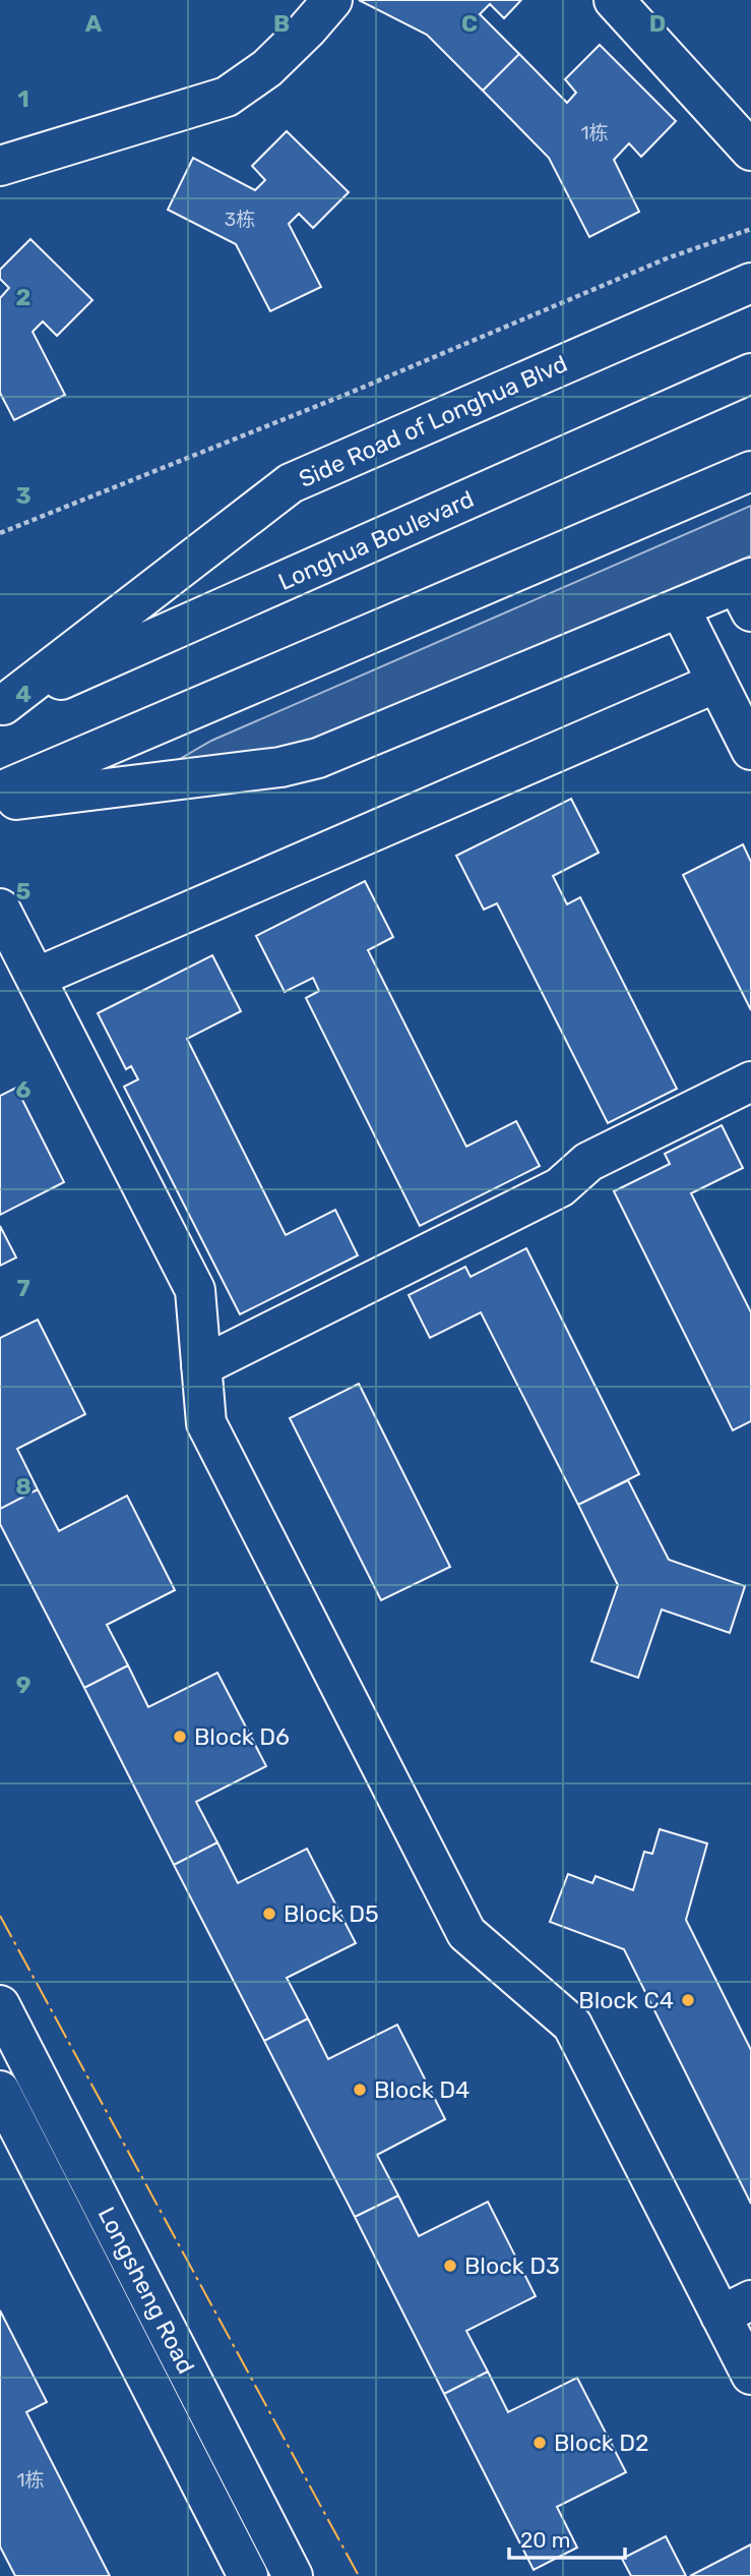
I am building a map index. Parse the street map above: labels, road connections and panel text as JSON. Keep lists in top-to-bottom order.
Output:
{
  "streets": {
    "main road": ["Side Road of Longhua Blvd", "Longhua Boulevard", "Longsheng Road"]
  },
  "crossings": [
    ["Side Road of Longhua Blvd", "Longhua Boulevard"]
  ],
  "places": [
    "Block D6",
    "Block D5",
    "Block C4",
    "Block D4",
    "Block D3",
    "Block D2"
  ],
  "house_numbers": ["1栋", "3栋", "1栋"],
  "scale_bar": "20 m",
  "grid": {
    "columns": [
      "A",
      "B",
      "C",
      "D"
    ],
    "rows": [
      "1",
      "2",
      "3",
      "4",
      "5",
      "6",
      "7",
      "8",
      "9"
    ]
  }
}
